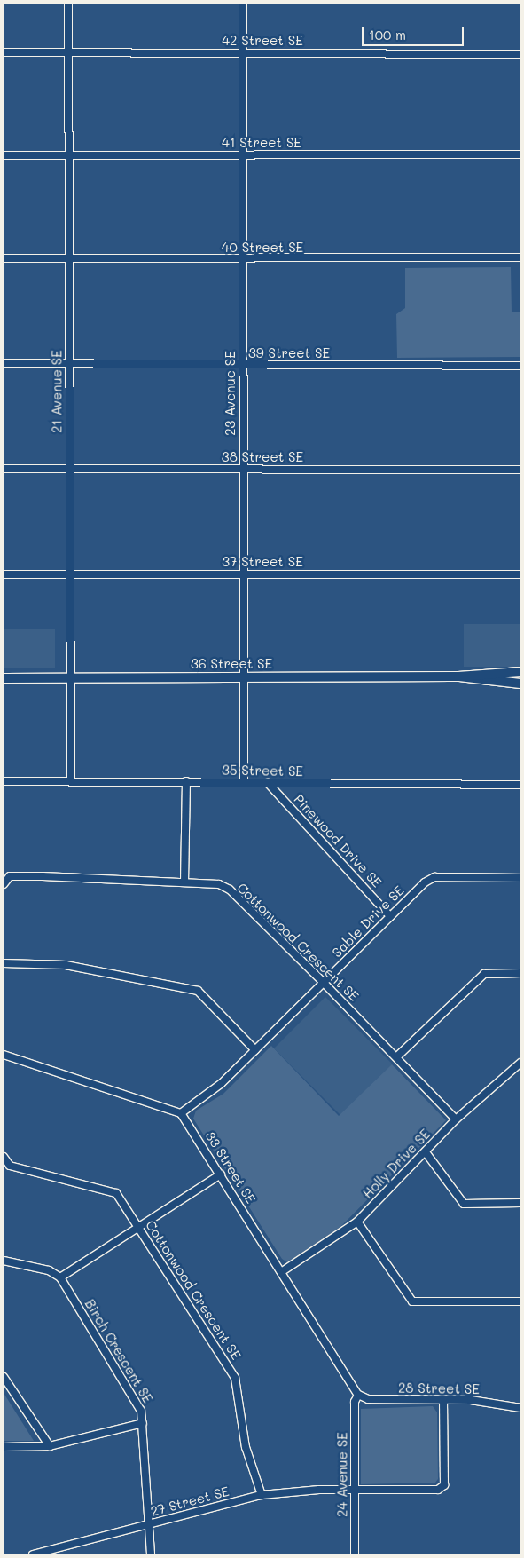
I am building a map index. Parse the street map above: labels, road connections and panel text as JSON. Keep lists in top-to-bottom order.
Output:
{
  "streets": {
    "main road": ["36 Street SE"],
    "street": [
      "42 Street SE",
      "41 Street SE",
      "40 Street SE",
      "39 Street SE",
      "21 Avenue SE",
      "23 Avenue SE",
      "38 Street SE",
      "37 Street SE",
      "35 Street SE",
      "Pinewood Drive SE",
      "Sable Drive SE",
      "Cottonwood Crescent SE",
      "Holly Drive SE",
      "33 Street SE",
      "Birch Crescent SE",
      "28 Street SE",
      "24 Avenue SE",
      "27 Street SE"
    ]
  },
  "crossings": [
    ["42 Street SE", "21 Avenue SE"],
    ["42 Street SE", "23 Avenue SE"],
    ["41 Street SE", "21 Avenue SE"],
    ["41 Street SE", "23 Avenue SE"],
    ["40 Street SE", "21 Avenue SE"],
    ["40 Street SE", "23 Avenue SE"],
    ["39 Street SE", "21 Avenue SE"],
    ["39 Street SE", "23 Avenue SE"],
    ["21 Avenue SE", "38 Street SE"],
    ["21 Avenue SE", "37 Street SE"],
    ["21 Avenue SE", "36 Street SE"],
    ["21 Avenue SE", "35 Street SE"],
    ["23 Avenue SE", "38 Street SE"],
    ["23 Avenue SE", "37 Street SE"],
    ["23 Avenue SE", "36 Street SE"],
    ["23 Avenue SE", "35 Street SE"],
    ["35 Street SE", "Pinewood Drive SE"],
    ["Pinewood Drive SE", "Sable Drive SE"],
    ["Sable Drive SE", "Cottonwood Crescent SE"],
    ["Sable Drive SE", "33 Street SE"],
    ["Cottonwood Crescent SE", "Holly Drive SE"],
    ["Cottonwood Crescent SE", "27 Street SE"],
    ["Holly Drive SE", "33 Street SE"],
    ["33 Street SE", "28 Street SE"],
    ["33 Street SE", "24 Avenue SE"],
    ["Birch Crescent SE", "27 Street SE"],
    ["28 Street SE", "24 Avenue SE"],
    ["28 Street SE", "27 Street SE"],
    ["24 Avenue SE", "27 Street SE"]
  ],
  "scale_bar": "100 m"
}
